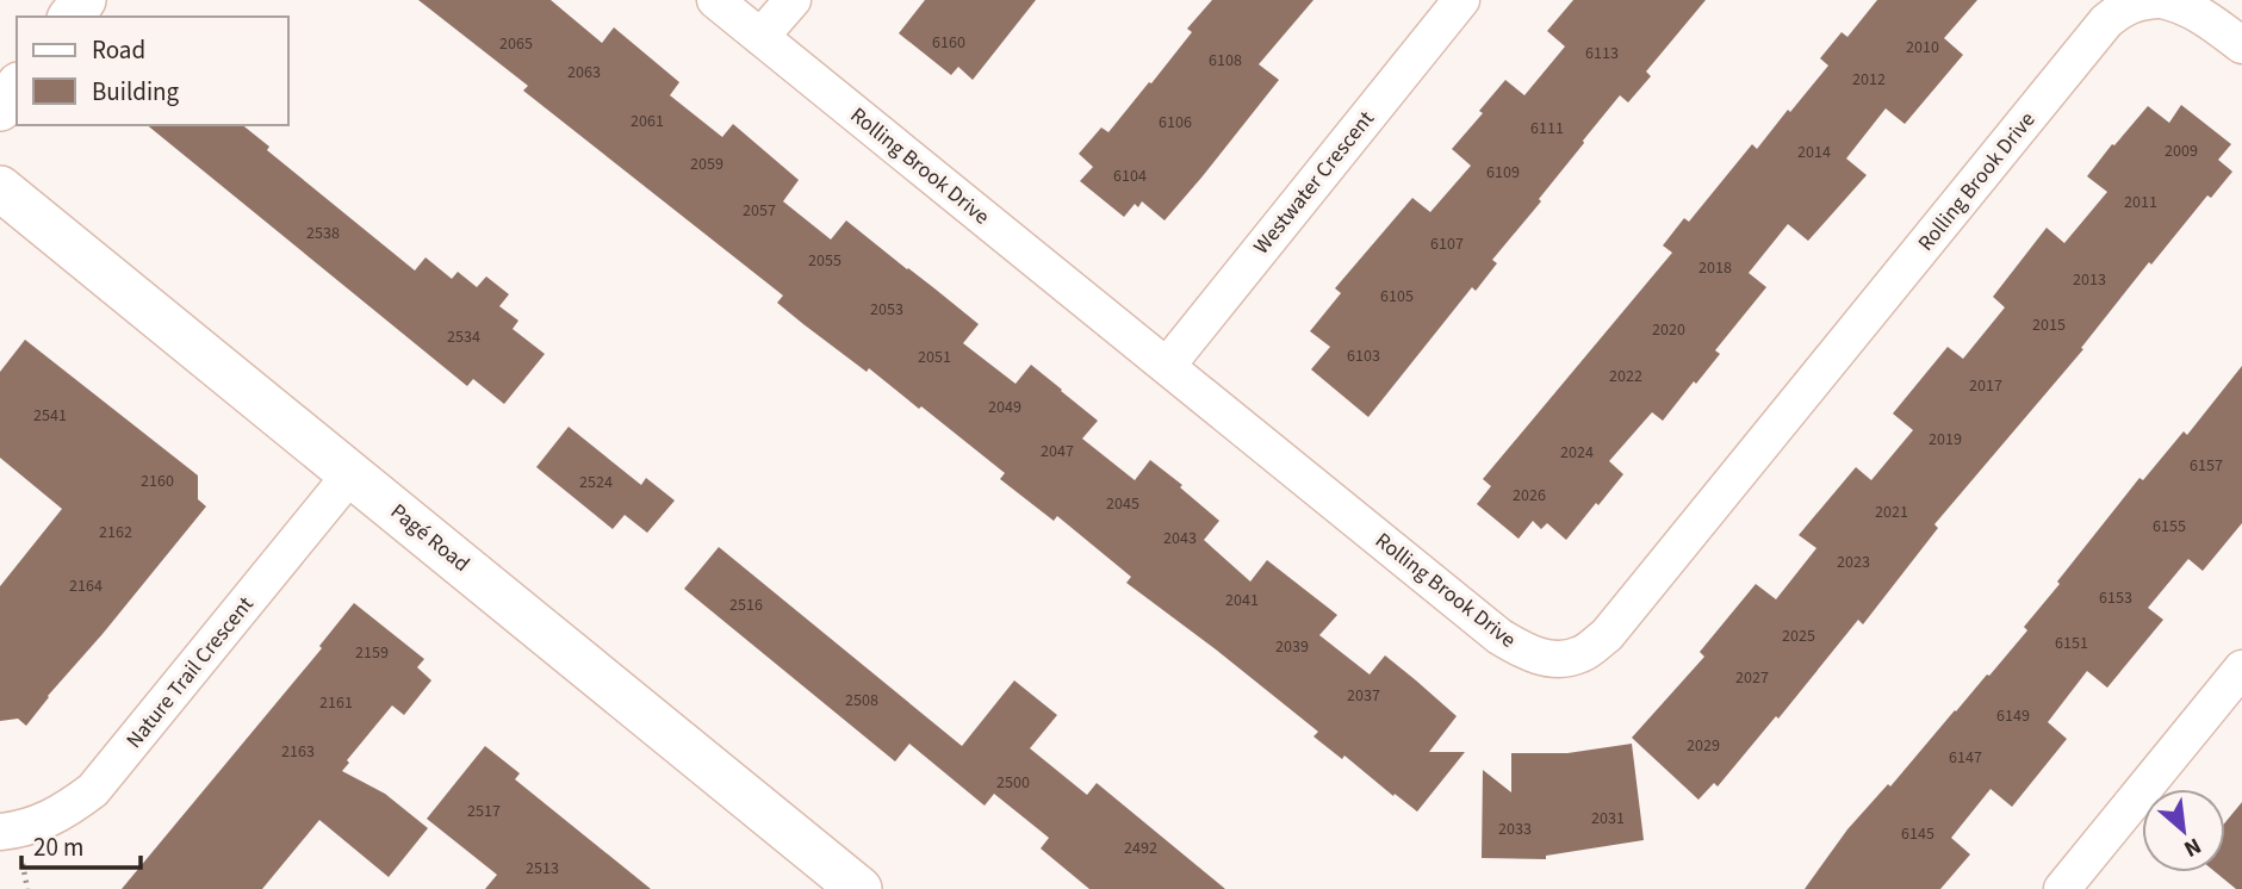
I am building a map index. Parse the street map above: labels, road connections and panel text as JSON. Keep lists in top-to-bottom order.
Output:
{
  "streets": {
    "street": [
      "Rolling Brook Drive",
      "Westwater Crescent",
      "Pagé Road",
      "Nature Trail Crescent"
    ]
  },
  "crossings": [
    ["Rolling Brook Drive", "Westwater Crescent"],
    ["Pagé Road", "Nature Trail Crescent"]
  ],
  "house_numbers": [
    "6160",
    "2065",
    "2010",
    "6113",
    "6108",
    "2063",
    "2012",
    "2061",
    "6106",
    "6111",
    "2009",
    "2014",
    "2059",
    "6109",
    "6104",
    "2011",
    "2057",
    "2538",
    "6107",
    "2055",
    "2018",
    "2013",
    "6105",
    "2053",
    "2015",
    "2020",
    "2534",
    "6103",
    "2051",
    "2022",
    "2017",
    "2049",
    "2541",
    "2019",
    "2047",
    "2024",
    "6157",
    "2160",
    "2524",
    "2026",
    "2045",
    "2021",
    "6155",
    "2162",
    "2043",
    "2023",
    "2164",
    "6153",
    "2041",
    "2516",
    "2025",
    "6151",
    "2039",
    "2159",
    "2027",
    "2037",
    "2508",
    "2161",
    "6149",
    "2029",
    "2163",
    "6147",
    "2500",
    "2517",
    "2031",
    "2033",
    "6145",
    "2492",
    "2513"
  ],
  "legend": ["Road", "Building"],
  "scale_bar": "20 m",
  "north": "bottom right"
}
